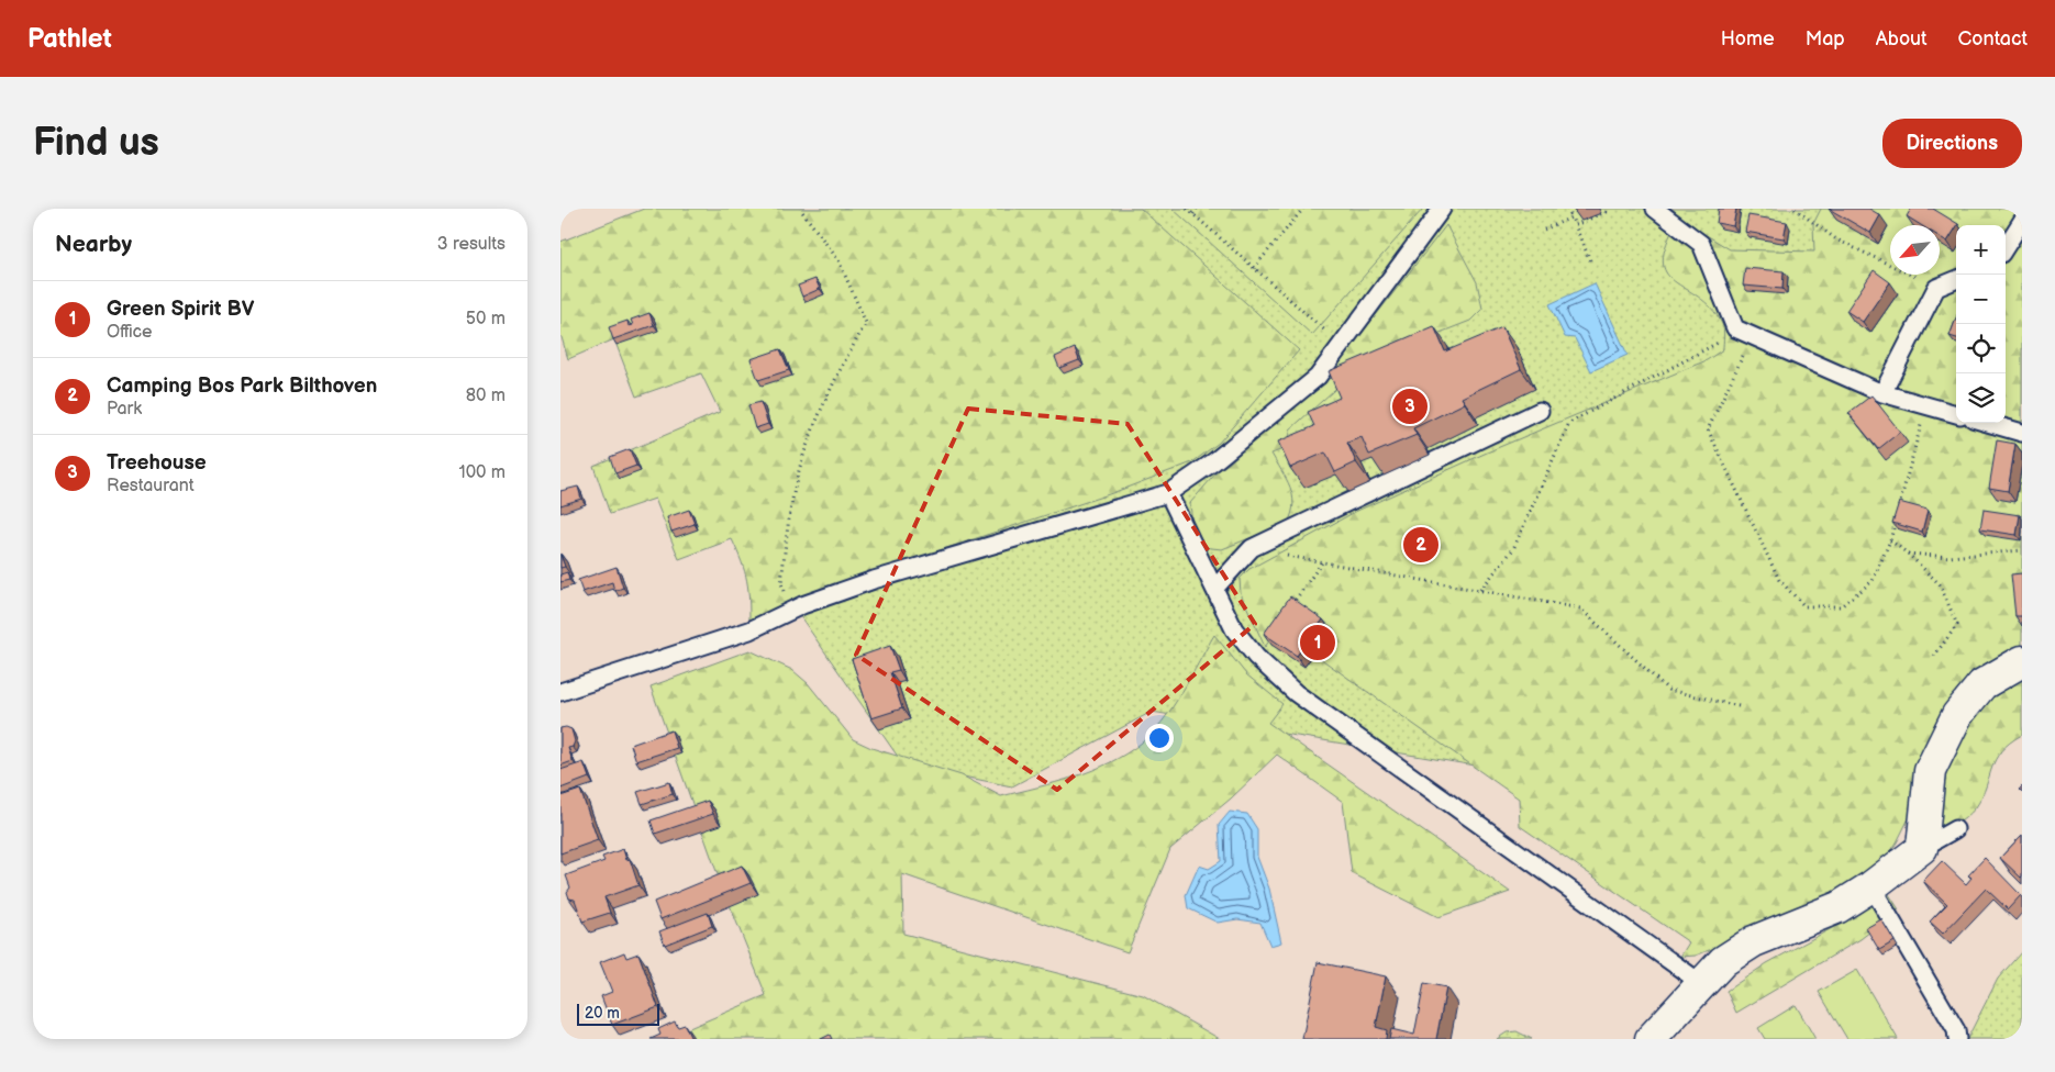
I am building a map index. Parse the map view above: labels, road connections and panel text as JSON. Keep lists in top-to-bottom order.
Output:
{
  "scale_bar": "20 m",
  "north": "bottom left",
  "page": {
    "header": "Pathlet",
    "nav": [
      "Home",
      "Map",
      "About",
      "Contact"
    ],
    "buttons": "Directions",
    "title": "Find us",
    "heading": ["Nearby", "3 results"],
    "map_buttons": ["+", "−"],
    "list": [
      {
        "mark": "1",
        "name": "Green Spirit BV",
        "note": "Office",
        "value": "50 m"
      },
      {
        "mark": "2",
        "name": "Camping Bos Park Bilthoven",
        "note": "Park",
        "value": "80 m"
      },
      {
        "mark": "3",
        "name": "Treehouse",
        "note": "Restaurant",
        "value": "100 m"
      }
    ],
    "pins": ["3", "2", "1"],
    "scale": "20 m"
  }
}
